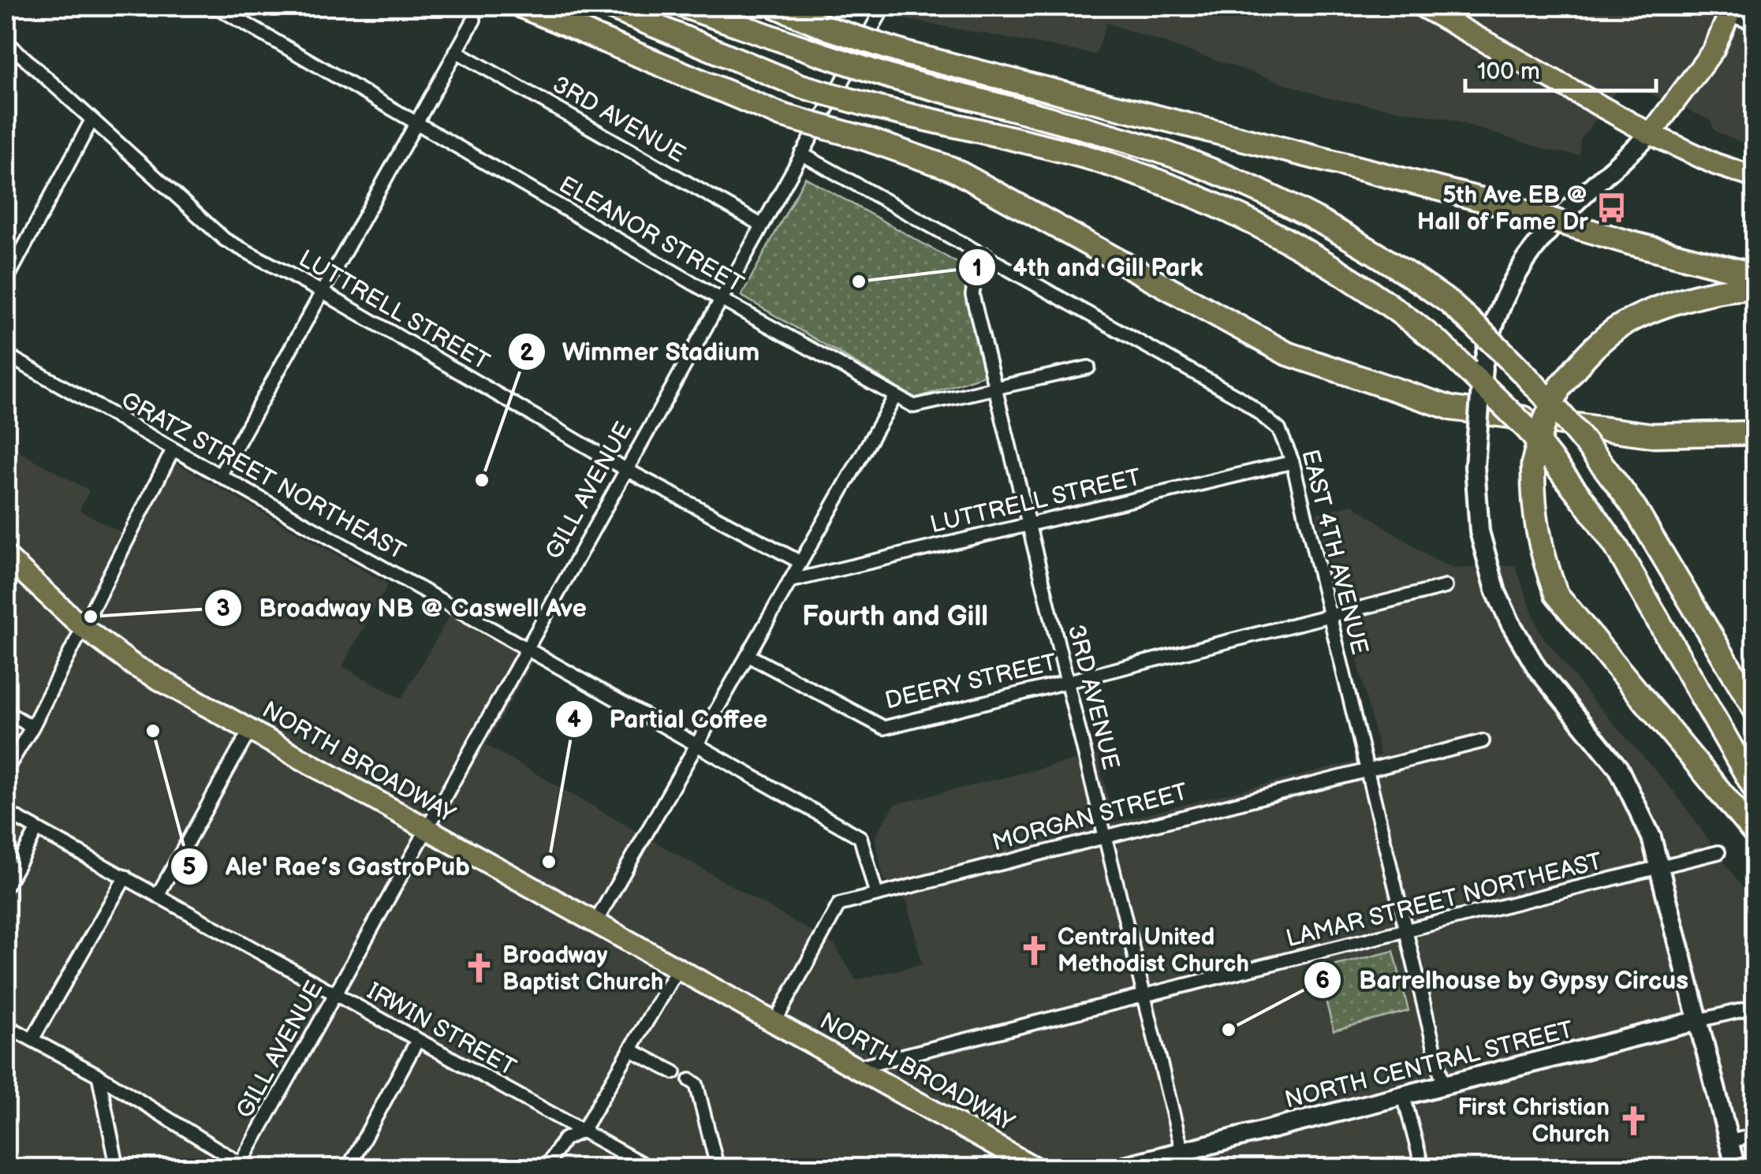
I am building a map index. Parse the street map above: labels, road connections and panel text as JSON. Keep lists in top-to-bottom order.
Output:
{
  "streets": {
    "main road": ["NORTH BROADWAY", "NORTH CENTRAL STREET"],
    "street": [
      "3RD AVENUE",
      "ELEANOR STREET",
      "LUTTRELL STREET",
      "GRATZ STREET NORTHEAST",
      "GILL AVENUE",
      "EAST 4TH AVENUE",
      "DEERY STREET",
      "MORGAN STREET",
      "LAMAR STREET NORTHEAST",
      "IRWIN STREET"
    ]
  },
  "crossings": [
    ["3RD AVENUE", "ELEANOR STREET"],
    ["3RD AVENUE", "LUTTRELL STREET"],
    ["3RD AVENUE", "GILL AVENUE"],
    ["3RD AVENUE", "EAST 4TH AVENUE"],
    ["3RD AVENUE", "DEERY STREET"],
    ["3RD AVENUE", "MORGAN STREET"],
    ["3RD AVENUE", "LAMAR STREET NORTHEAST"],
    ["3RD AVENUE", "NORTH CENTRAL STREET"],
    ["ELEANOR STREET", "GILL AVENUE"],
    ["LUTTRELL STREET", "GILL AVENUE"],
    ["LUTTRELL STREET", "EAST 4TH AVENUE"],
    ["GRATZ STREET NORTHEAST", "GILL AVENUE"],
    ["GRATZ STREET NORTHEAST", "MORGAN STREET"],
    ["GILL AVENUE", "EAST 4TH AVENUE"],
    ["GILL AVENUE", "NORTH BROADWAY"],
    ["GILL AVENUE", "IRWIN STREET"],
    ["EAST 4TH AVENUE", "DEERY STREET"],
    ["EAST 4TH AVENUE", "MORGAN STREET"],
    ["EAST 4TH AVENUE", "LAMAR STREET NORTHEAST"],
    ["EAST 4TH AVENUE", "NORTH CENTRAL STREET"],
    ["NORTH BROADWAY", "MORGAN STREET"],
    ["NORTH BROADWAY", "LAMAR STREET NORTHEAST"]
  ],
  "districts": ["Fourth and Gill"],
  "places": {
    "bus stop": ["5th Ave EB @ Hall of Fame Dr"],
    "other": [
      "4th and Gill Park",
      "Wimmer Stadium",
      "Broadway NB @ Caswell Ave",
      "Ale' Rae’s GastroPub",
      "Partial Coffee",
      "Barrelhouse by Gypsy Circus"
    ],
    "church": ["Central United Methodist Church", "Broadway Baptist Church", "First Christian Church"]
  },
  "scale_bar": "100 m"
}
